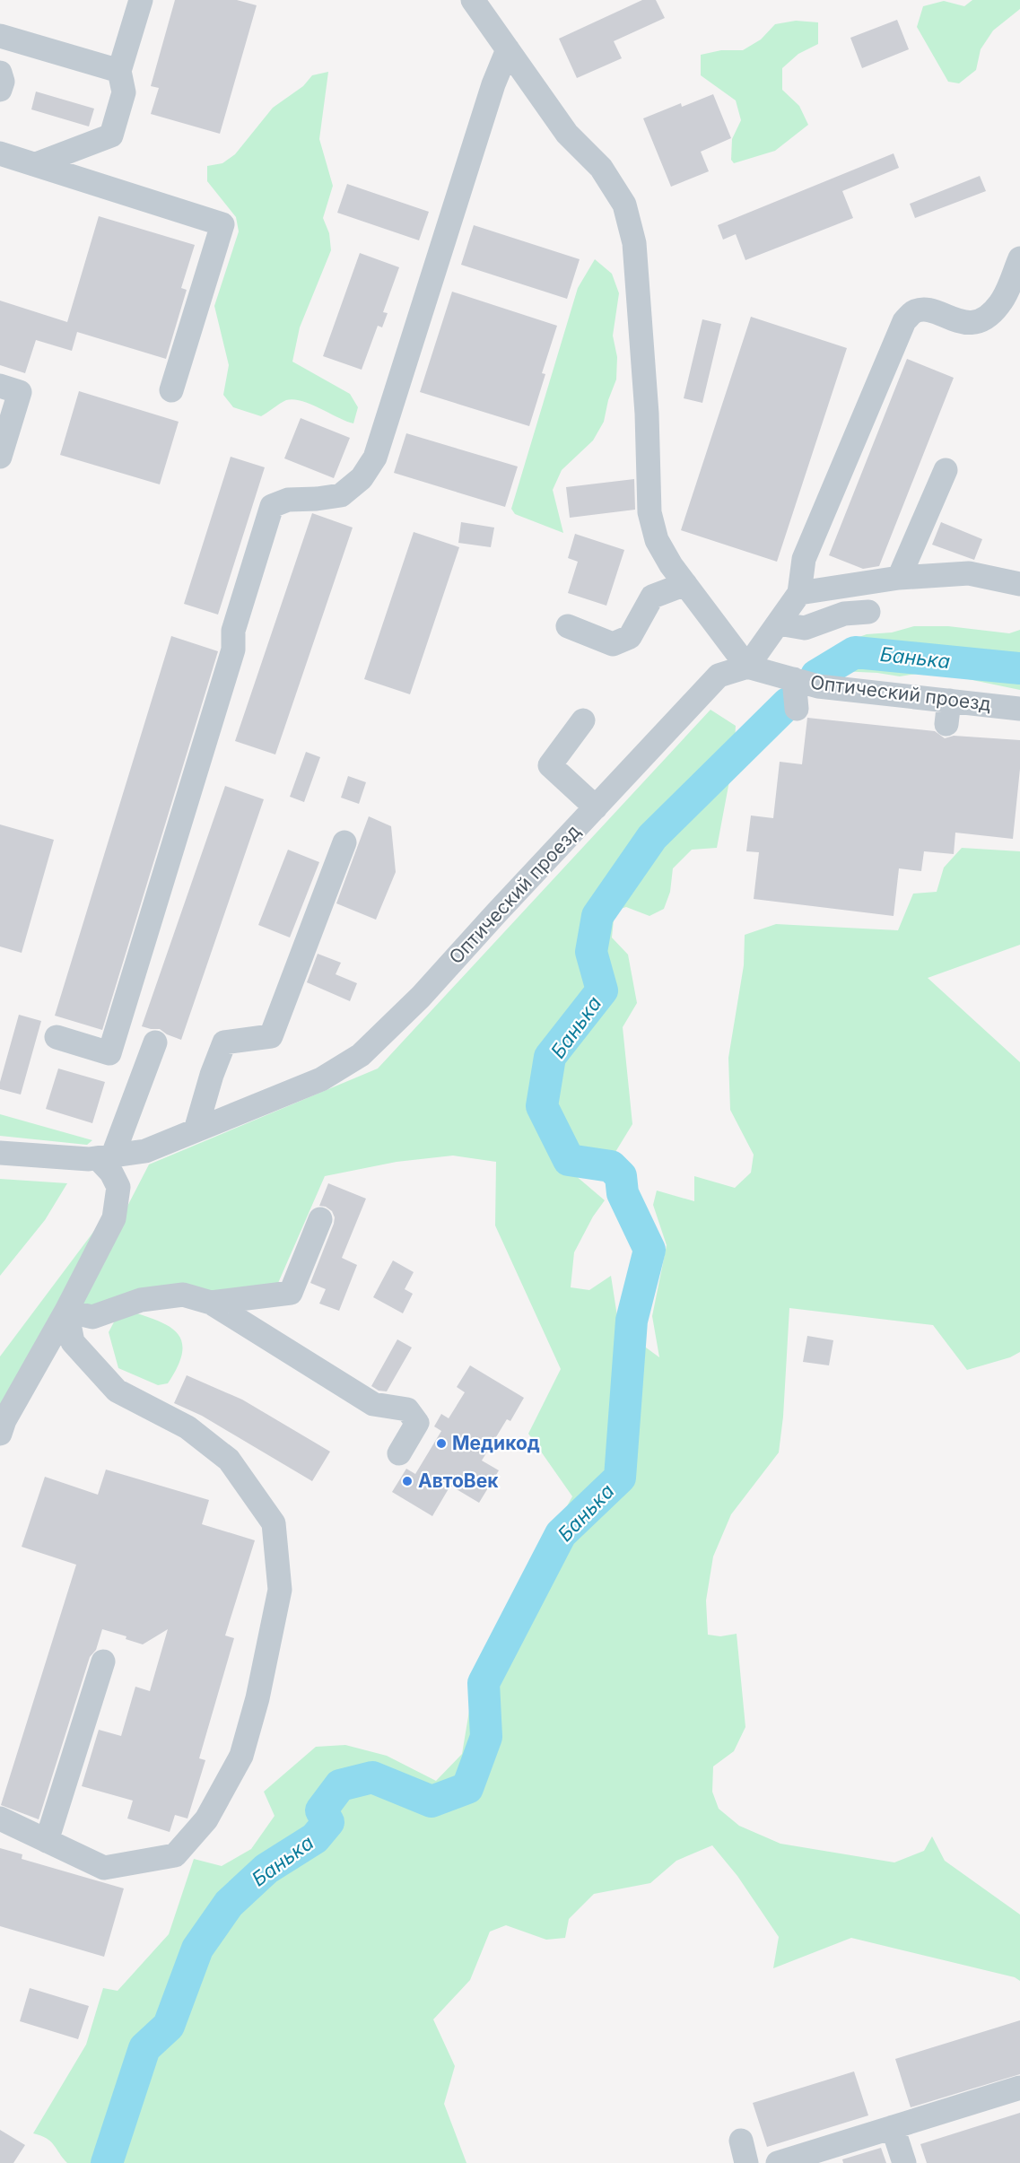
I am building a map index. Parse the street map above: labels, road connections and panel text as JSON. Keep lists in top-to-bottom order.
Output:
{
  "streets": {
    "street": ["Оптический проезд"]
  },
  "water": ["Банька"],
  "places": ["Медикод", "АвтоВек"]
}
